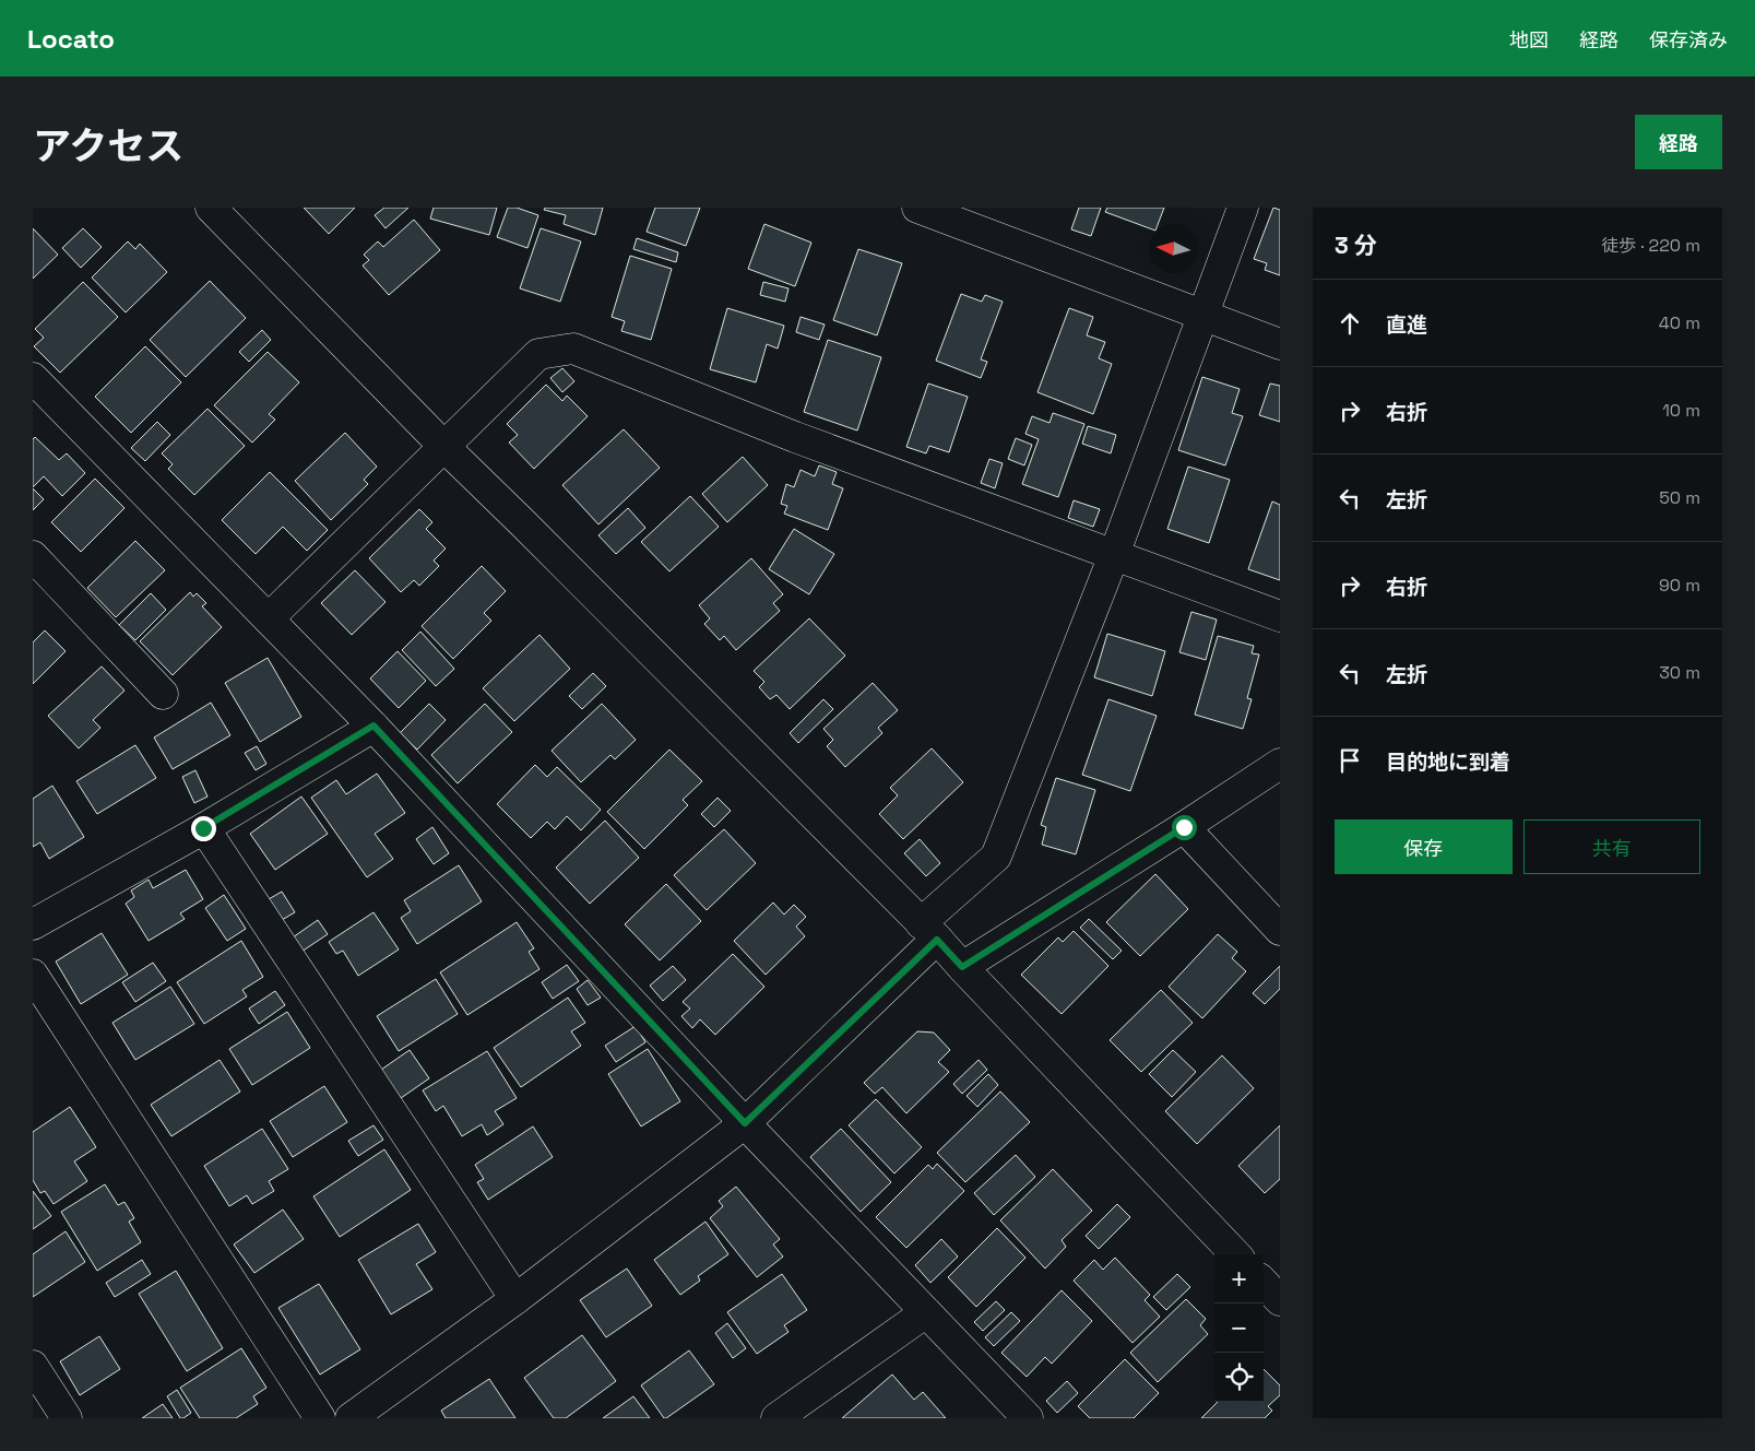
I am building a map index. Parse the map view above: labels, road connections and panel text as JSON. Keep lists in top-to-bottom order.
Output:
{
  "north": "left",
  "page": {
    "header": "Locato",
    "nav": ["地図", "経路", "保存済み"],
    "title": "アクセス",
    "buttons": [
      "経路",
      ["保存", "共有"]
    ],
    "heading": ["3 分", "徒歩 · 220 m"],
    "list": [
      ["直進", "40 m"],
      ["右折", "10 m"],
      ["左折", "50 m"],
      ["右折", "90 m"],
      ["左折", "30 m"],
      "目的地に到着"
    ],
    "map_buttons": ["+", "−"]
  }
}
